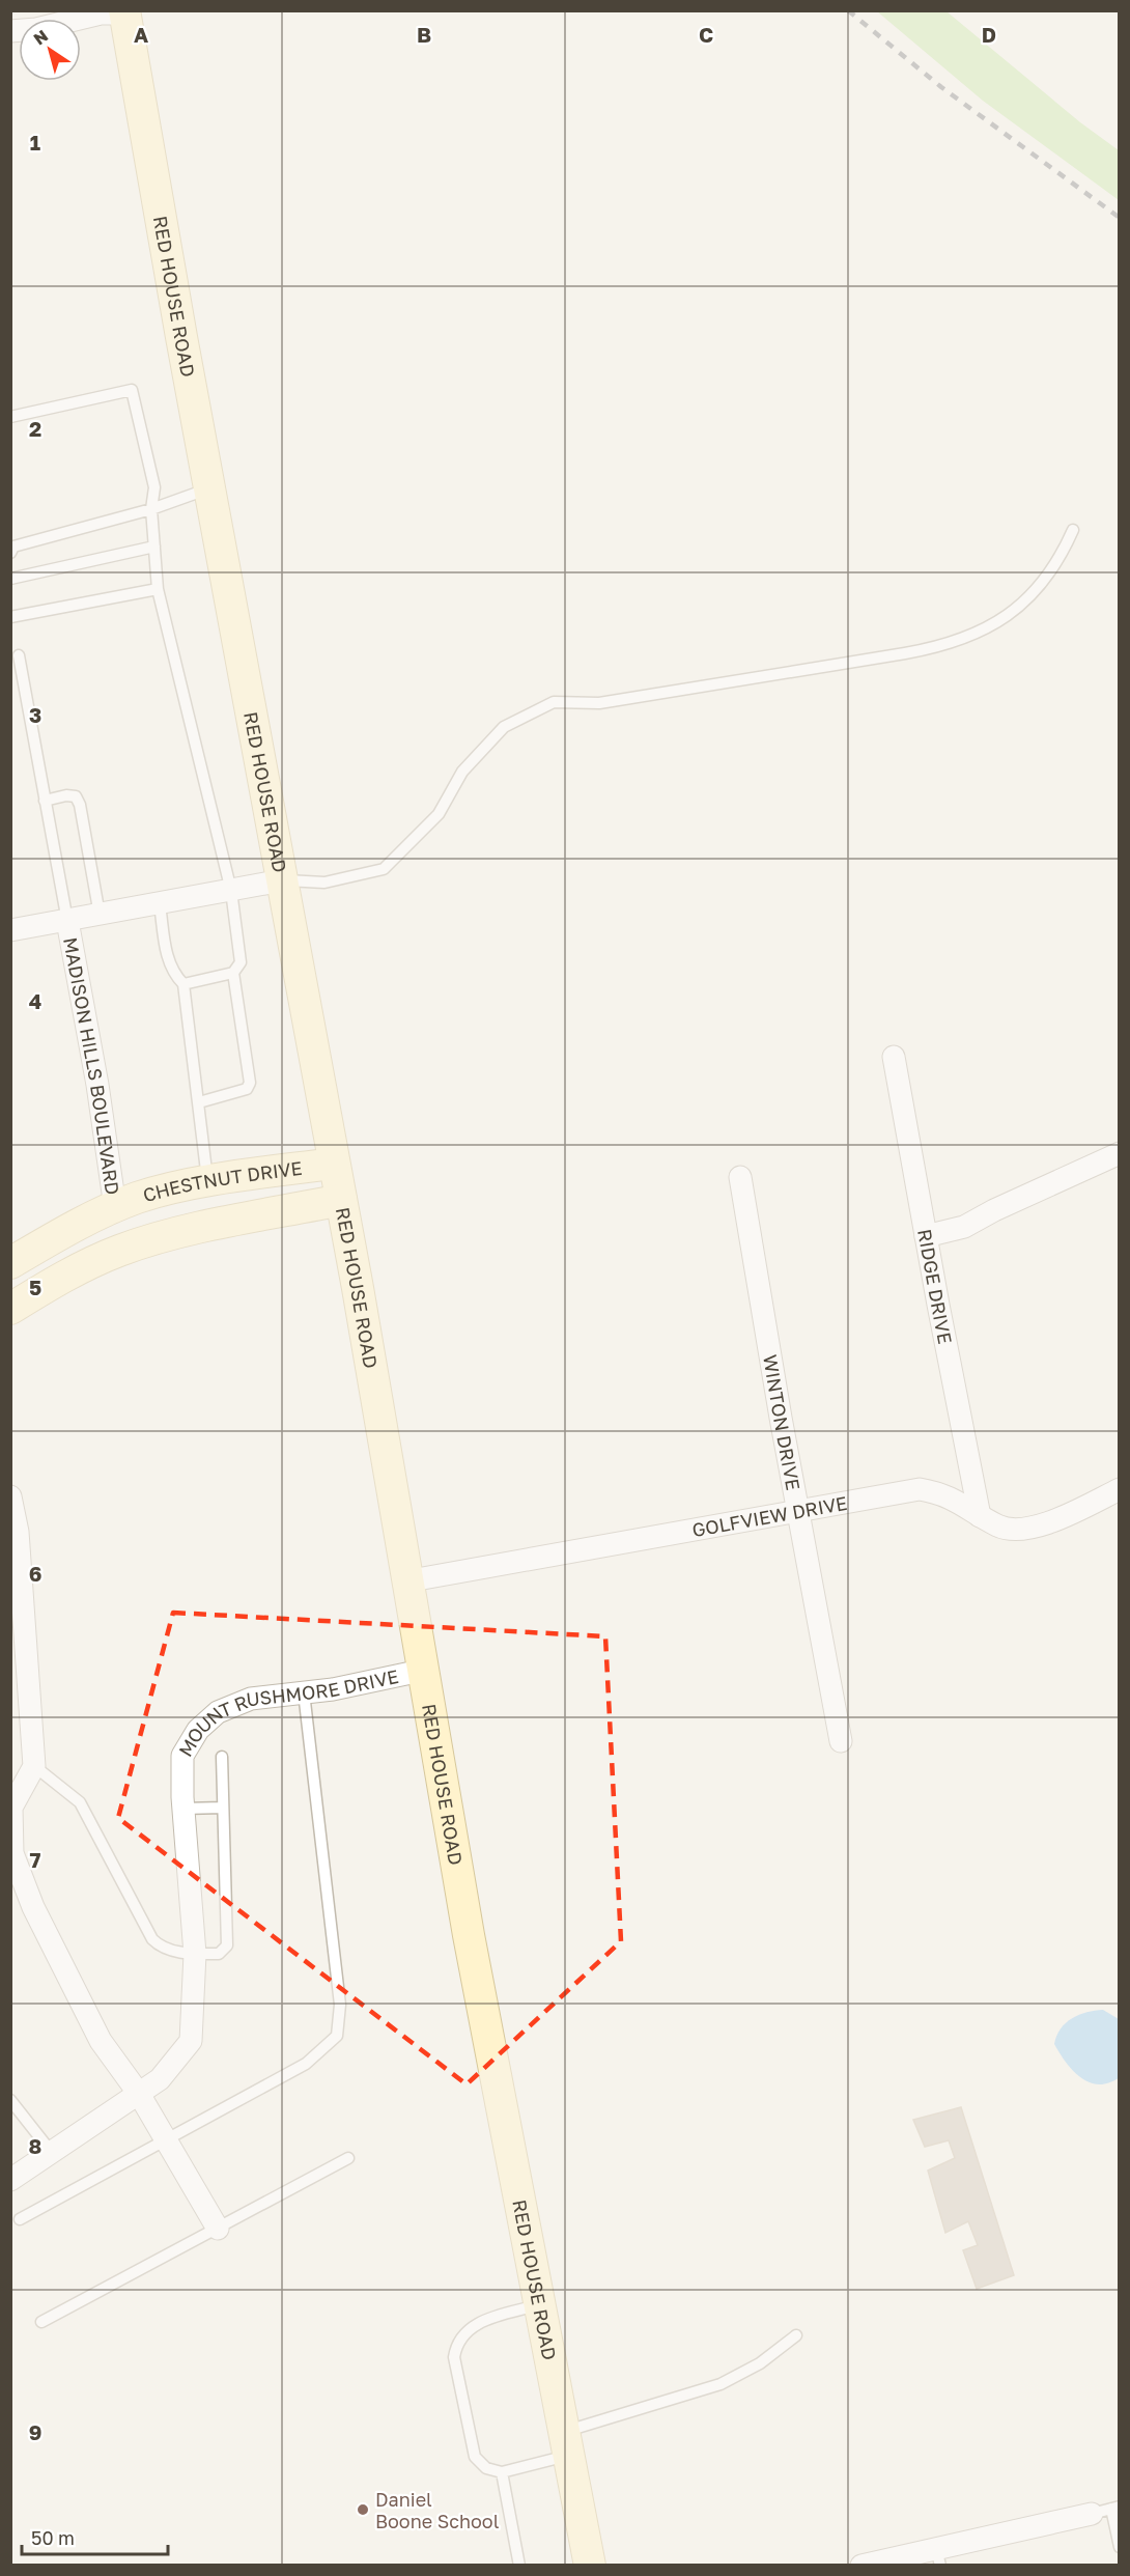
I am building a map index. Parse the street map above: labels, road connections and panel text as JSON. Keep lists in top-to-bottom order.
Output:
{
  "streets": {
    "main road": ["RED HOUSE ROAD", "MADISON HILLS BOULEVARD", "CHESTNUT DRIVE"],
    "street": [
      "RIDGE DRIVE",
      "WINTON DRIVE",
      "GOLFVIEW DRIVE",
      "MOUNT RUSHMORE DRIVE"
    ]
  },
  "crossings": [
    ["RED HOUSE ROAD", "CHESTNUT DRIVE"],
    ["RED HOUSE ROAD", "GOLFVIEW DRIVE"],
    ["RED HOUSE ROAD", "MOUNT RUSHMORE DRIVE"],
    ["MADISON HILLS BOULEVARD", "CHESTNUT DRIVE"],
    ["RIDGE DRIVE", "GOLFVIEW DRIVE"],
    ["WINTON DRIVE", "GOLFVIEW DRIVE"]
  ],
  "places": ["Daniel Boone School"],
  "scale_bar": "50 m",
  "north": "top left",
  "grid": {
    "columns": [
      "A",
      "B",
      "C",
      "D"
    ],
    "rows": [
      "1",
      "2",
      "3",
      "4",
      "5",
      "6",
      "7",
      "8",
      "9"
    ]
  }
}
